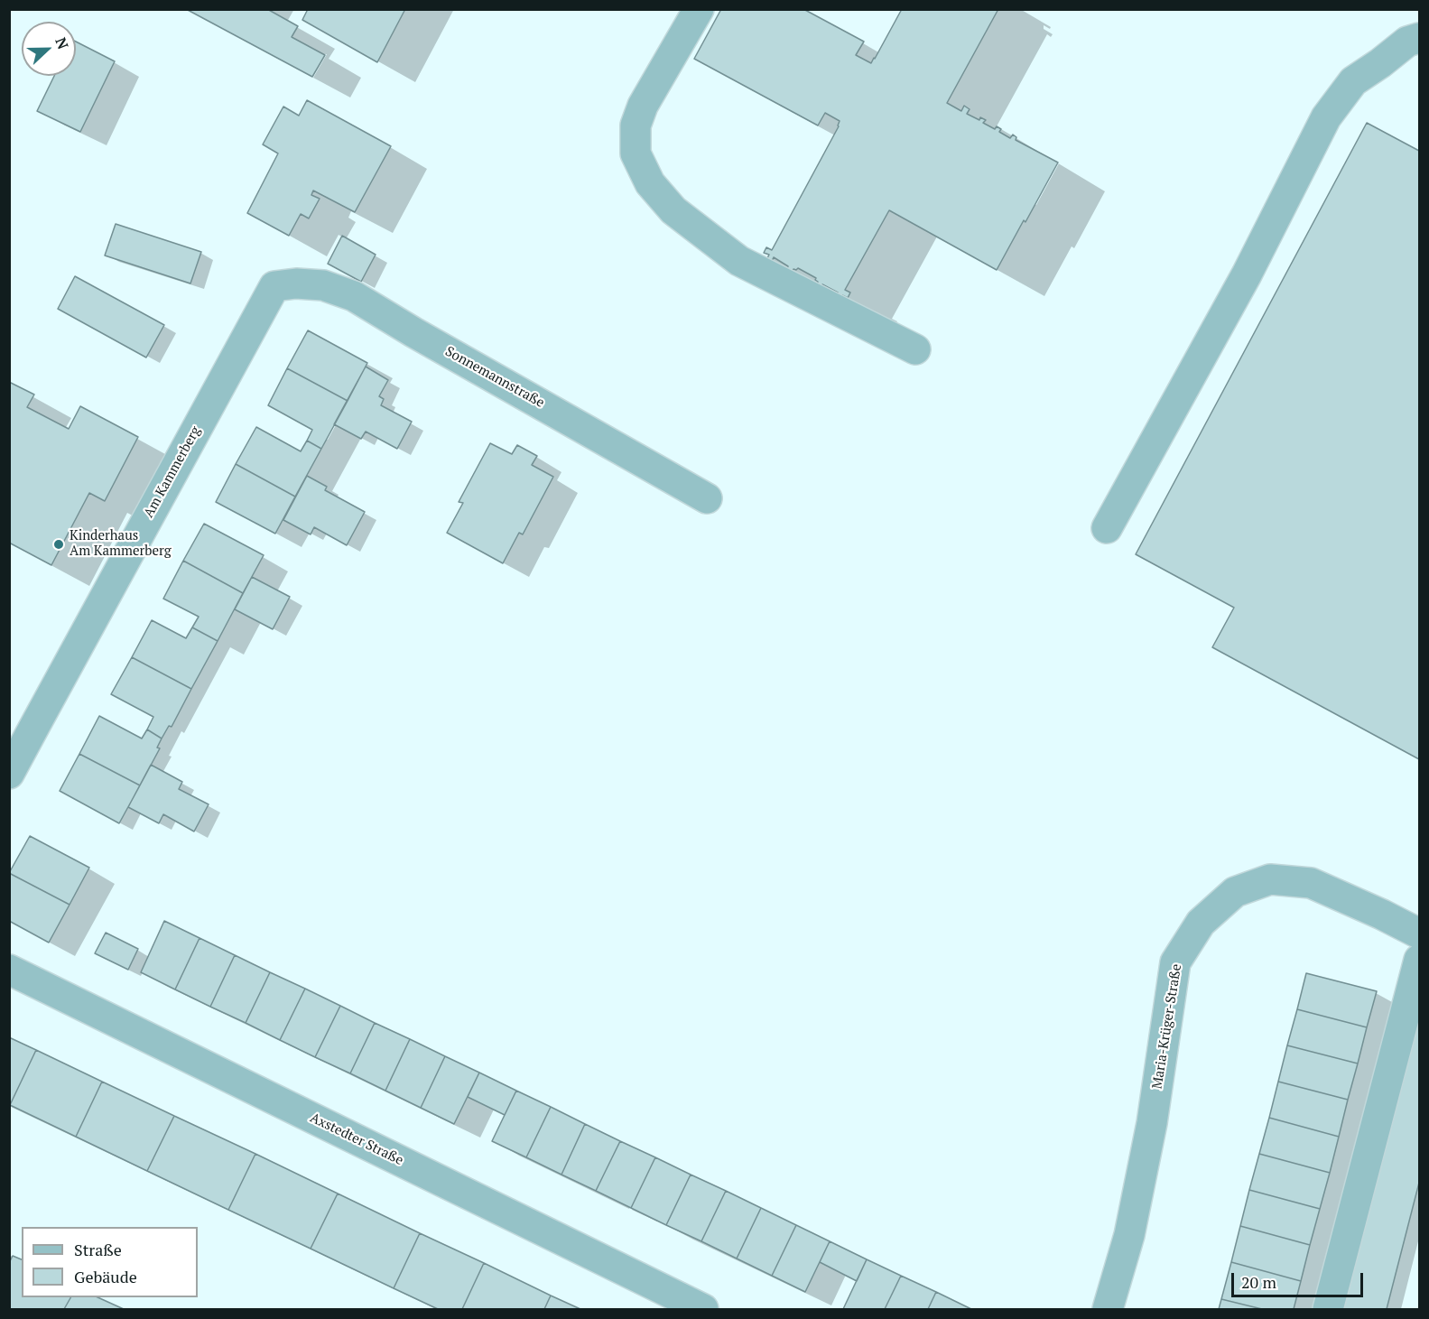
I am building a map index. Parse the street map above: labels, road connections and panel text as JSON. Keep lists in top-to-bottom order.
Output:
{
  "streets": {
    "street": [
      "Sonnemannstraße",
      "Am Kammerberg",
      "Maria-Krüger-Straße",
      "Axstedter Straße"
    ]
  },
  "crossings": [
    ["Sonnemannstraße", "Am Kammerberg"]
  ],
  "places": ["Kinderhaus Am Kammerberg"],
  "legend": ["Straße", "Gebäude"],
  "scale_bar": "20 m",
  "north": "right"
}
